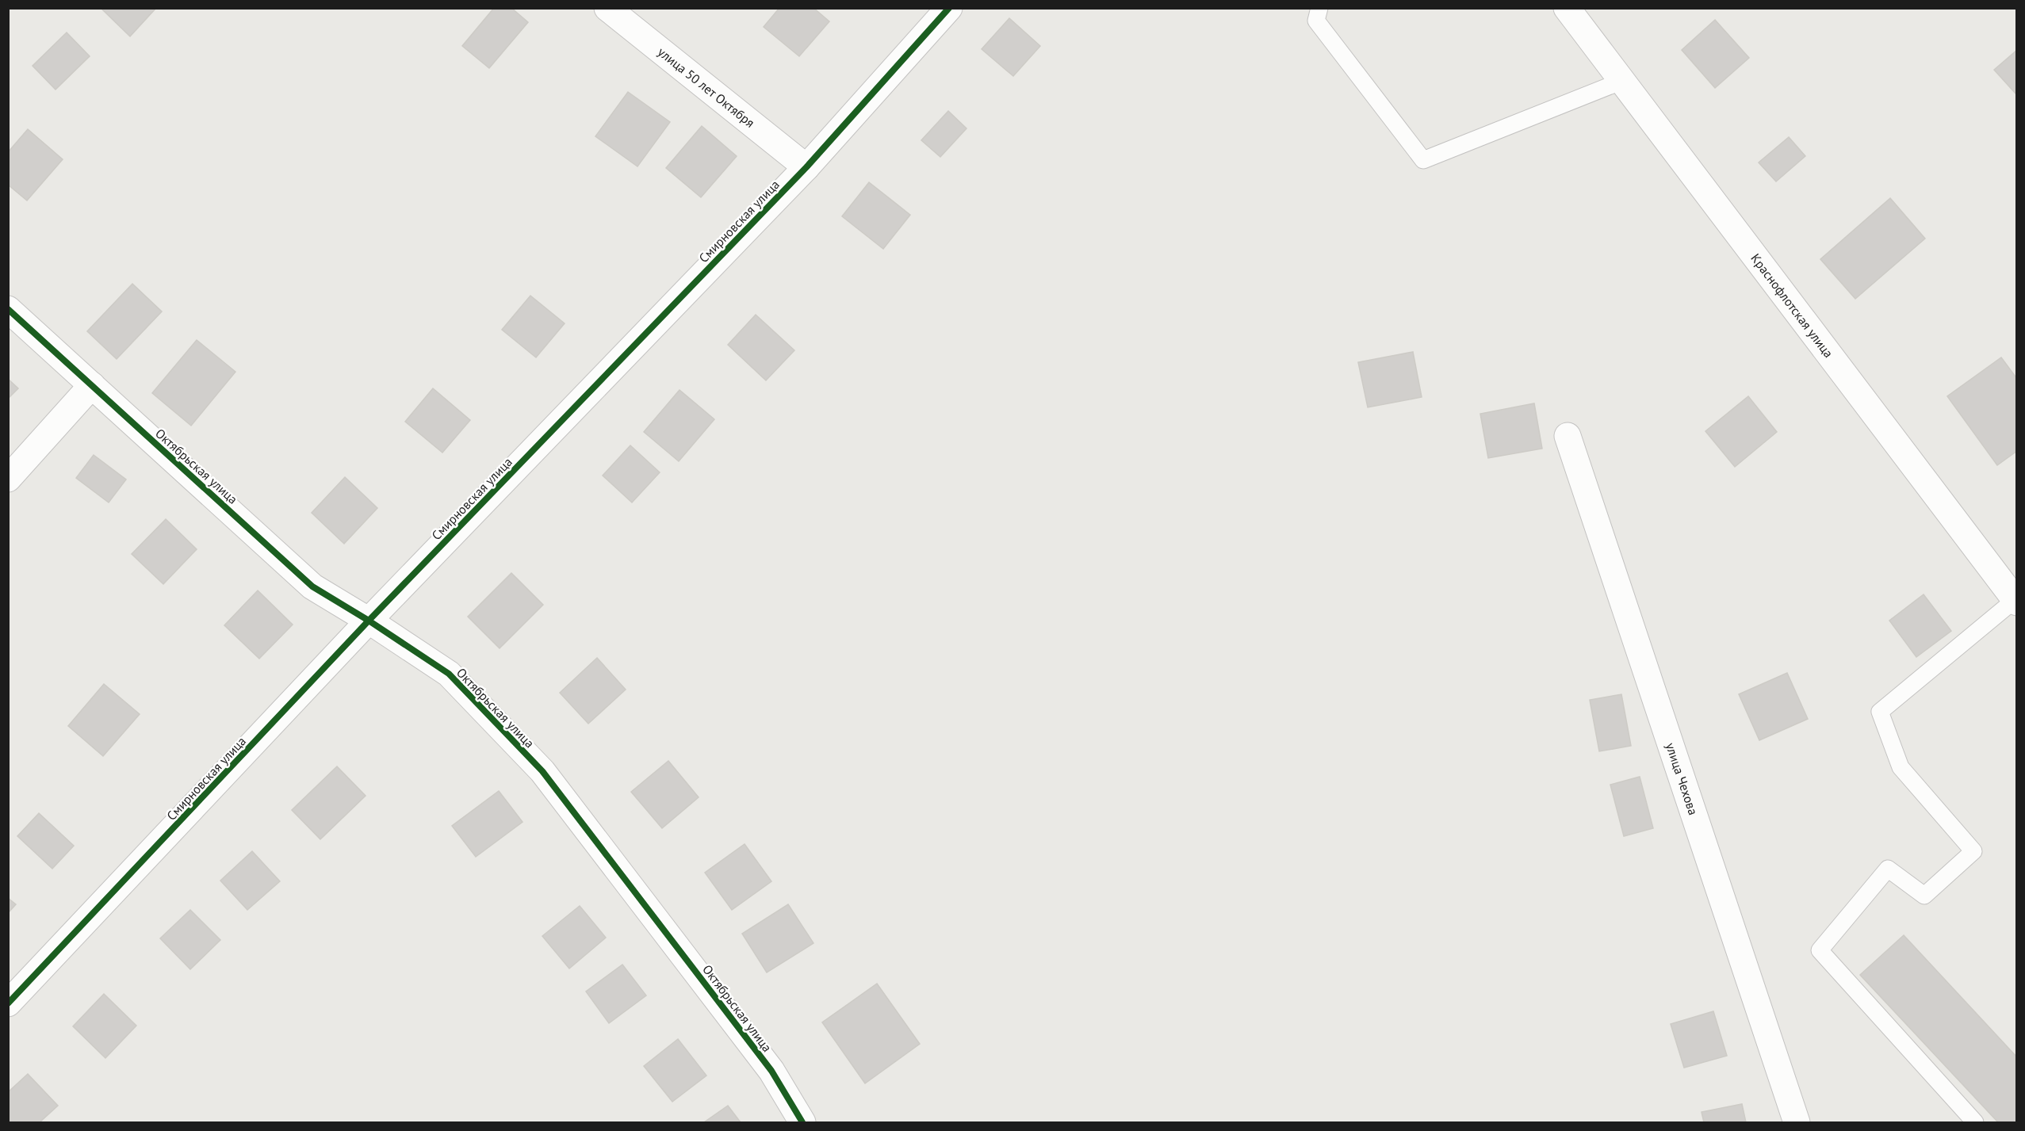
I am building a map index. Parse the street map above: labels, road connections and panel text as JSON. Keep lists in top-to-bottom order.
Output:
{
  "streets": {
    "street": [
      "улица 50 лет Октября",
      "Смирновская улица",
      "Краснофлотская улица",
      "Октябрьская улица",
      "улица Чехова"
    ]
  },
  "crossings": [
    ["улица 50 лет Октября", "Смирновская улица"],
    ["Смирновская улица", "Октябрьская улица"]
  ]
}
